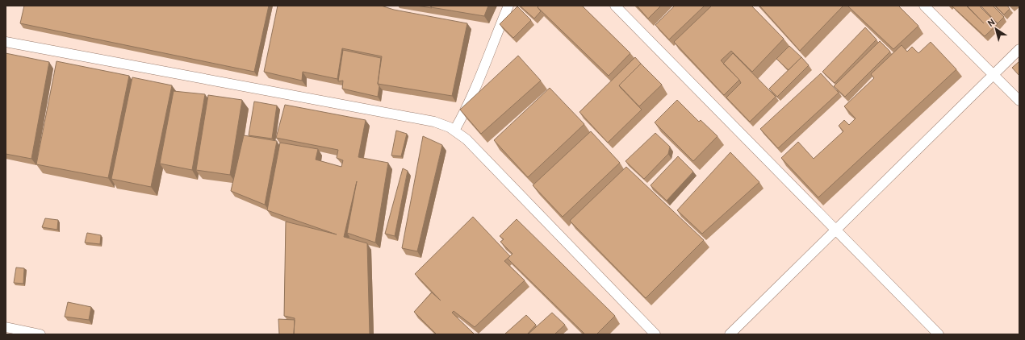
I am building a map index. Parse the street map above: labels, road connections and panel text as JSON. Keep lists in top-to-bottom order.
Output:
{
  "north": "top left"
}
